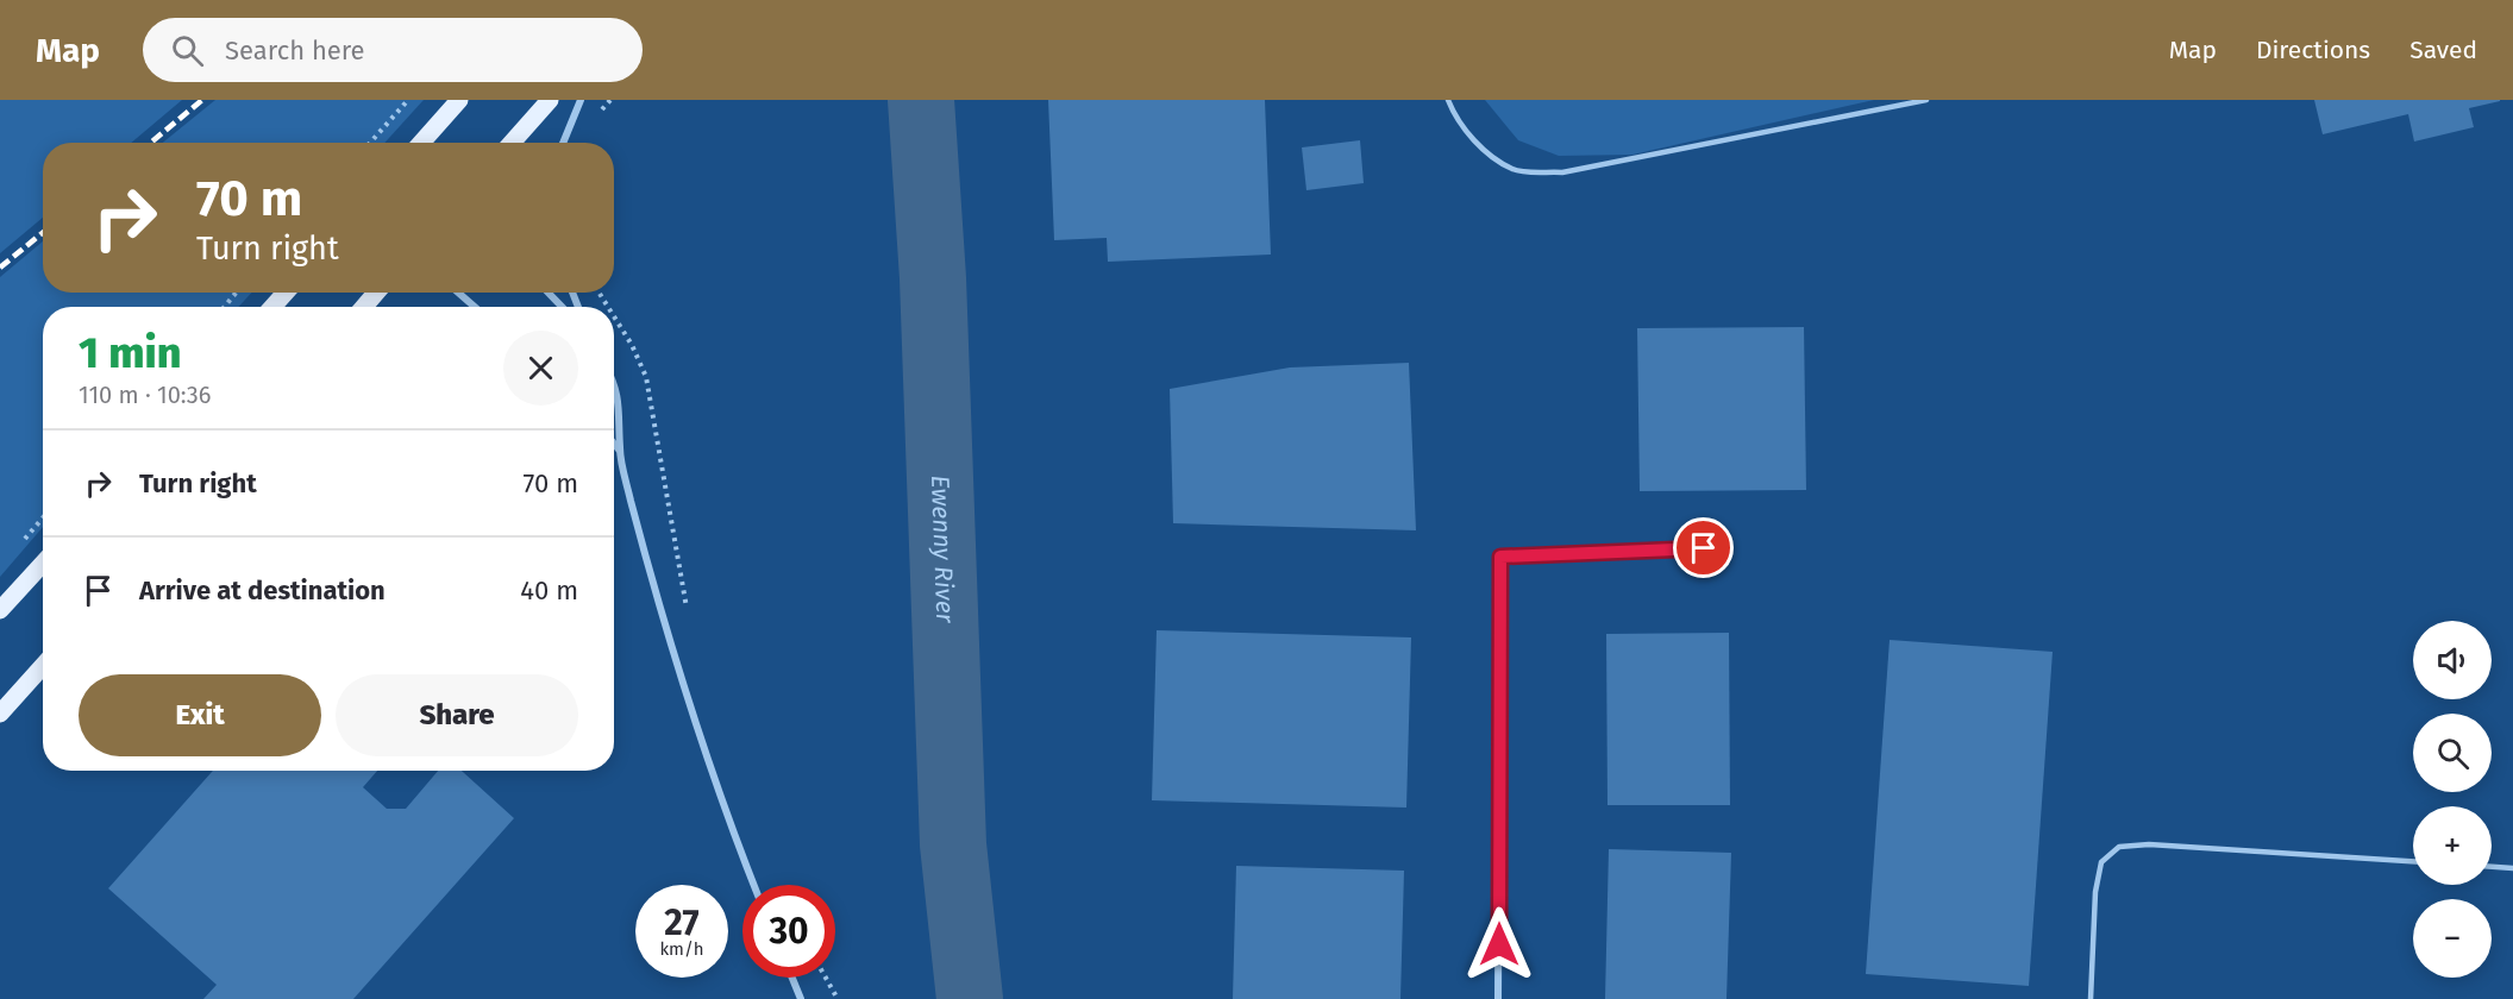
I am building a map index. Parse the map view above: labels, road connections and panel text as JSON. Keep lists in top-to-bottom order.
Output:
{
  "water": ["Ewenny River"],
  "page": {
    "header": "Map",
    "search": "Search here",
    "nav": ["Map", "Directions", "Saved"],
    "turn": ["70 m", "Turn right"],
    "heading": ["1 min", "110 m · 10:36"],
    "list": [
      {
        "name": "Turn right",
        "value": "70 m"
      },
      {
        "name": "Arrive at destination",
        "value": "40 m"
      }
    ],
    "map_buttons": ["+", "−"],
    "buttons": ["Exit", "Share"],
    "speed": "27 km/h",
    "limit": "30"
  }
}
